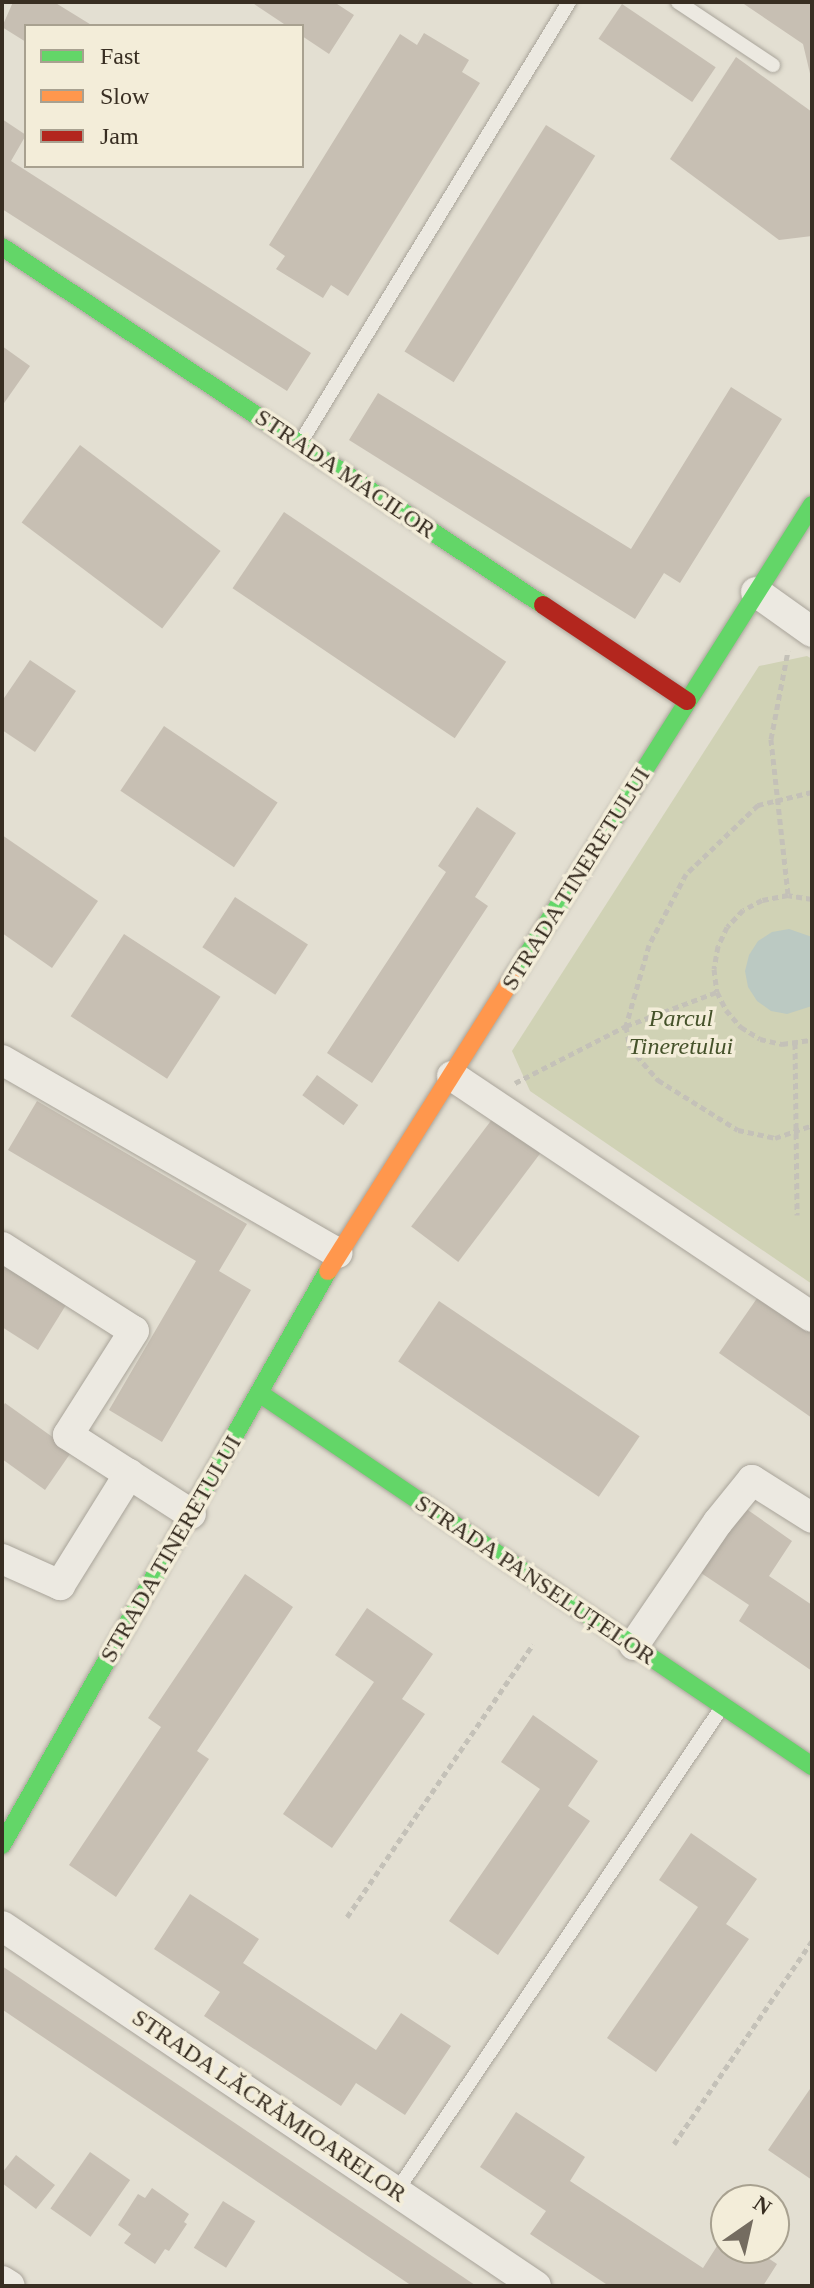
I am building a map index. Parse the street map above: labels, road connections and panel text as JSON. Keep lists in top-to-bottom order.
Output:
{
  "streets": {
    "street": [
      "STRADA MACILOR",
      "STRADA TINERETULUI",
      "STRADA PANSELUȚELOR",
      "STRADA LĂCRĂMIOARELOR"
    ]
  },
  "crossings": [
    ["STRADA MACILOR", "STRADA TINERETULUI"],
    ["STRADA TINERETULUI", "STRADA PANSELUȚELOR"]
  ],
  "parks": ["Parcul Tineretului"],
  "legend": ["Fast", "Slow", "Jam"],
  "north": "top right"
}
